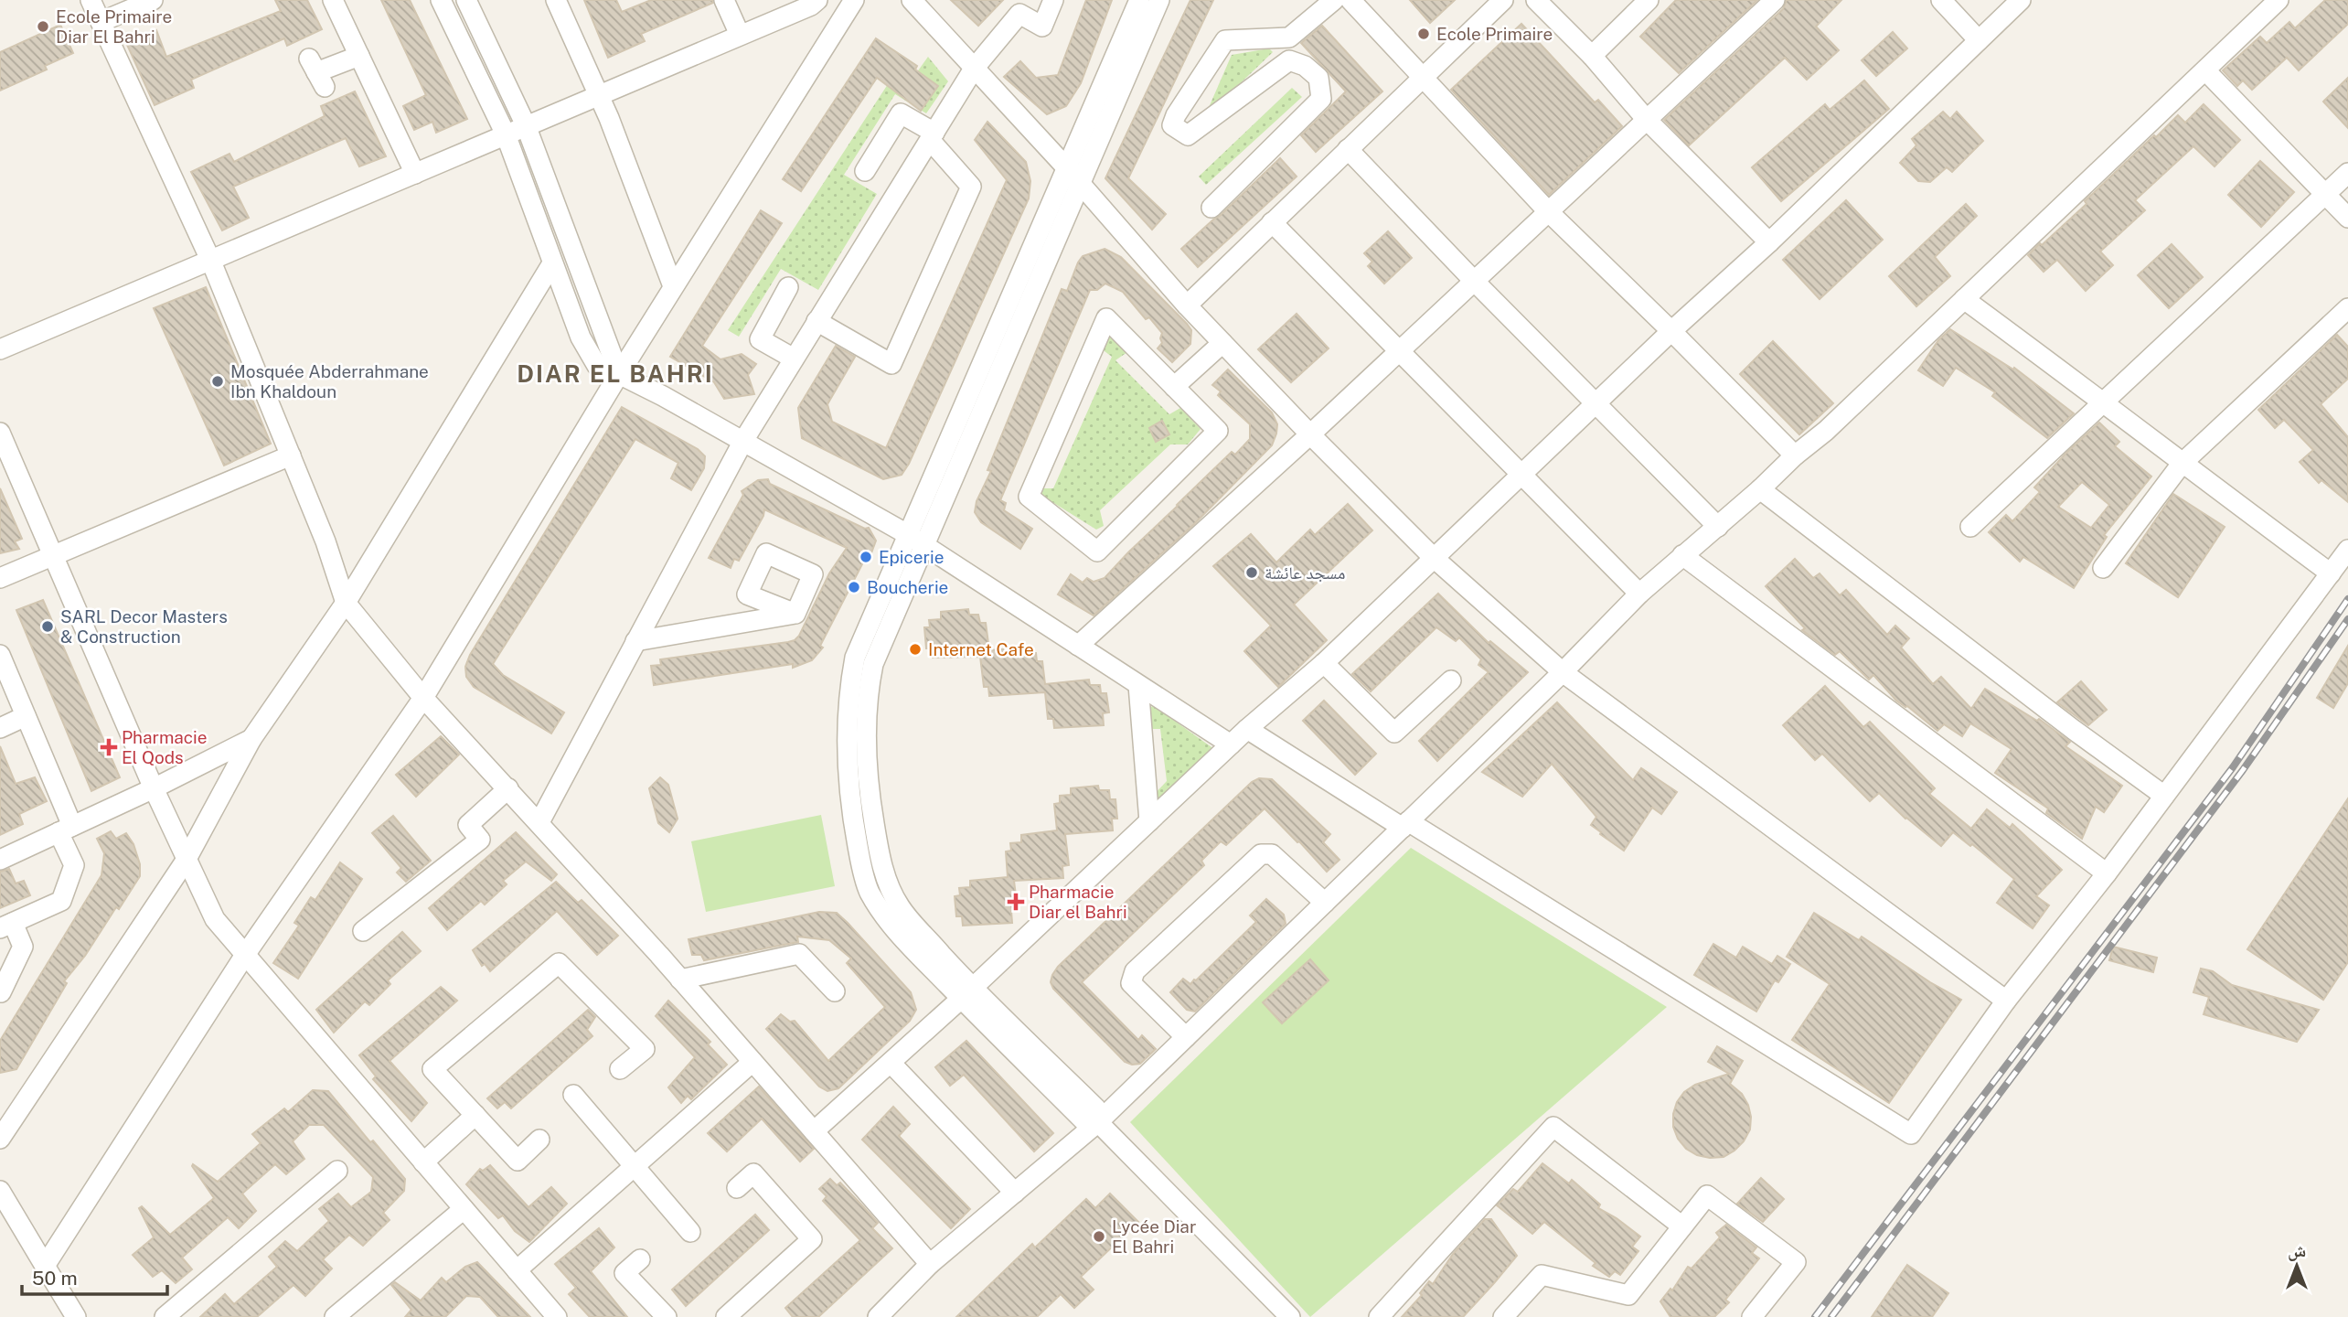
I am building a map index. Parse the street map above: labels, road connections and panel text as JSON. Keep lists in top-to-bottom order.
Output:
{
  "districts": ["DIAR EL BAHRI"],
  "places": {
    "other": [
      "Ecole Primaire Diar El Bahri",
      "Ecole Primaire",
      "Mosquée Abderrahmane Ibn Khaldoun",
      "Epicerie",
      "مسجد عائشة",
      "Boucherie",
      "SARL Decor Masters & Construction",
      "Internet Cafe",
      "Lycée Diar El Bahri"
    ],
    "health": ["Pharmacie El Qods", "Pharmacie Diar el Bahri"]
  },
  "scale_bar": "50 m",
  "north": "top"
}
